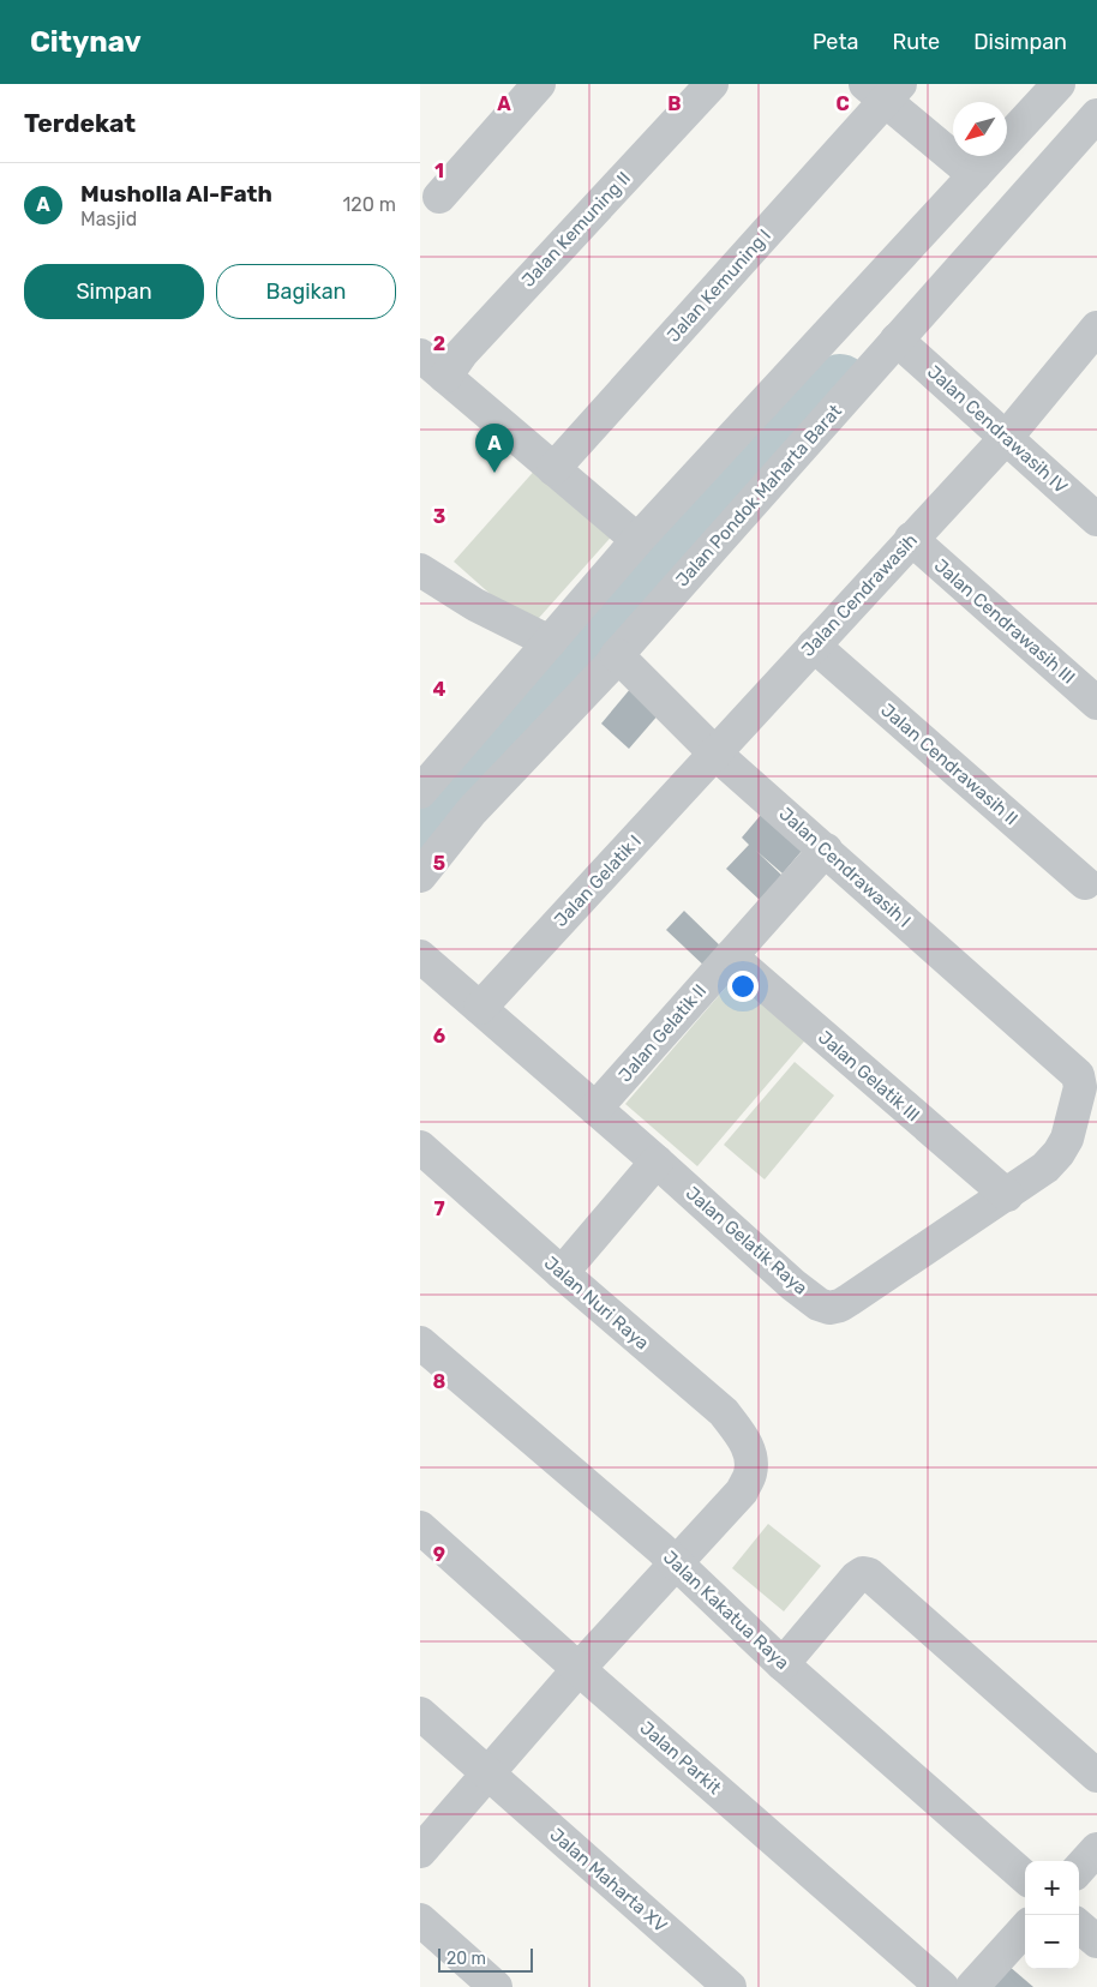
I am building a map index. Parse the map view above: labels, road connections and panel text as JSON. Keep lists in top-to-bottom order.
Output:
{
  "streets": {
    "street": [
      "Jalan Kemuning II",
      "Jalan Kemuning I",
      "Jalan Cendrawasih IV",
      "Jalan Pondok Maharta Barat",
      "Jalan Cendrawasih",
      "Jalan Cendrawasih III",
      "Jalan Cendrawasih II",
      "Jalan Cendrawasih I",
      "Jalan Gelatik I",
      "Jalan Gelatik II",
      "Jalan Gelatik III",
      "Jalan Gelatik Raya",
      "Jalan Nuri Raya",
      "Jalan Kakatua Raya",
      "Jalan Parkit",
      "Jalan Maharta XV"
    ]
  },
  "crossings": [
    ["Jalan Cendrawasih IV", "Jalan Pondok Maharta Barat"],
    ["Jalan Cendrawasih IV", "Jalan Cendrawasih"],
    ["Jalan Pondok Maharta Barat", "Jalan Cendrawasih I"],
    ["Jalan Cendrawasih", "Jalan Cendrawasih III"],
    ["Jalan Cendrawasih", "Jalan Cendrawasih II"],
    ["Jalan Cendrawasih", "Jalan Cendrawasih I"],
    ["Jalan Cendrawasih", "Jalan Gelatik I"],
    ["Jalan Cendrawasih I", "Jalan Gelatik I"],
    ["Jalan Cendrawasih I", "Jalan Gelatik II"],
    ["Jalan Cendrawasih I", "Jalan Gelatik Raya"],
    ["Jalan Gelatik I", "Jalan Gelatik Raya"],
    ["Jalan Gelatik II", "Jalan Gelatik III"],
    ["Jalan Gelatik II", "Jalan Gelatik Raya"],
    ["Jalan Gelatik III", "Jalan Gelatik Raya"],
    ["Jalan Nuri Raya", "Jalan Kakatua Raya"]
  ],
  "scale_bar": "20 m",
  "north": "bottom left",
  "page": {
    "header": "Citynav",
    "nav": ["Peta", "Rute", "Disimpan"],
    "heading": "Terdekat",
    "list": [
      {
        "mark": "A",
        "name": "Musholla Al-Fath",
        "note": "Masjid",
        "value": "120 m"
      }
    ],
    "buttons": ["Simpan", "Bagikan"],
    "pins": "A",
    "map_buttons": ["+", "−"],
    "scale": "20 m"
  },
  "grid": {
    "columns": ["A", "B", "C"],
    "rows": [
      "1",
      "2",
      "3",
      "4",
      "5",
      "6",
      "7",
      "8",
      "9"
    ]
  }
}
